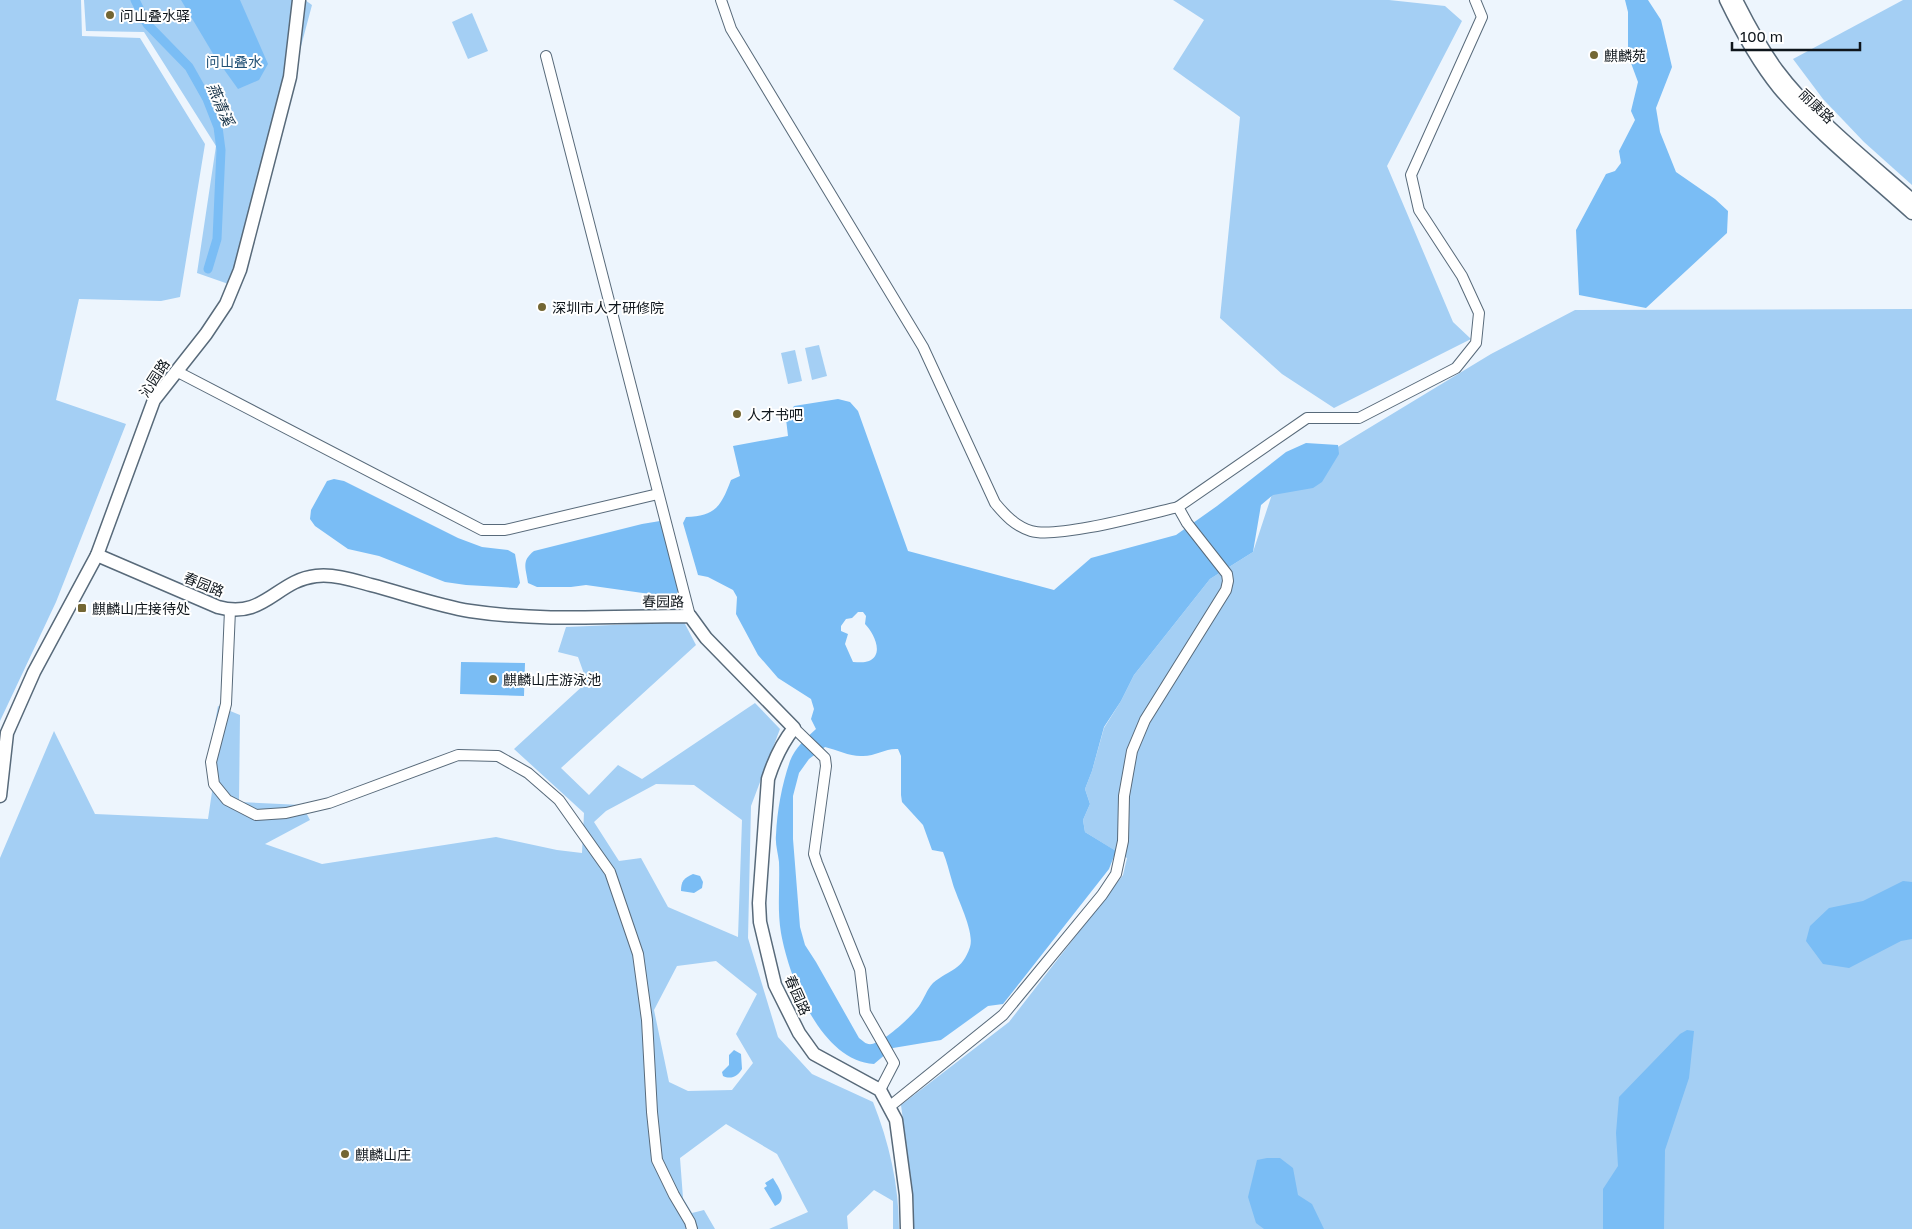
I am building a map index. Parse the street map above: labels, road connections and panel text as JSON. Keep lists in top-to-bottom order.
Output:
{
  "streets": {
    "street": ["丽康路", "沁园路", "春园路"]
  },
  "crossings": [
    ["沁园路", "春园路"]
  ],
  "water": ["燕清溪"],
  "parks": ["问山叠水"],
  "places": {
    "other": [
      "问山叠水驿",
      "麒麟苑",
      "深圳市人才研修院",
      "人才书吧",
      "麒麟山庄游泳池",
      "麒麟山庄"
    ],
    "transit": ["麒麟山庄接待处"]
  },
  "scale_bar": "100 m"
}
